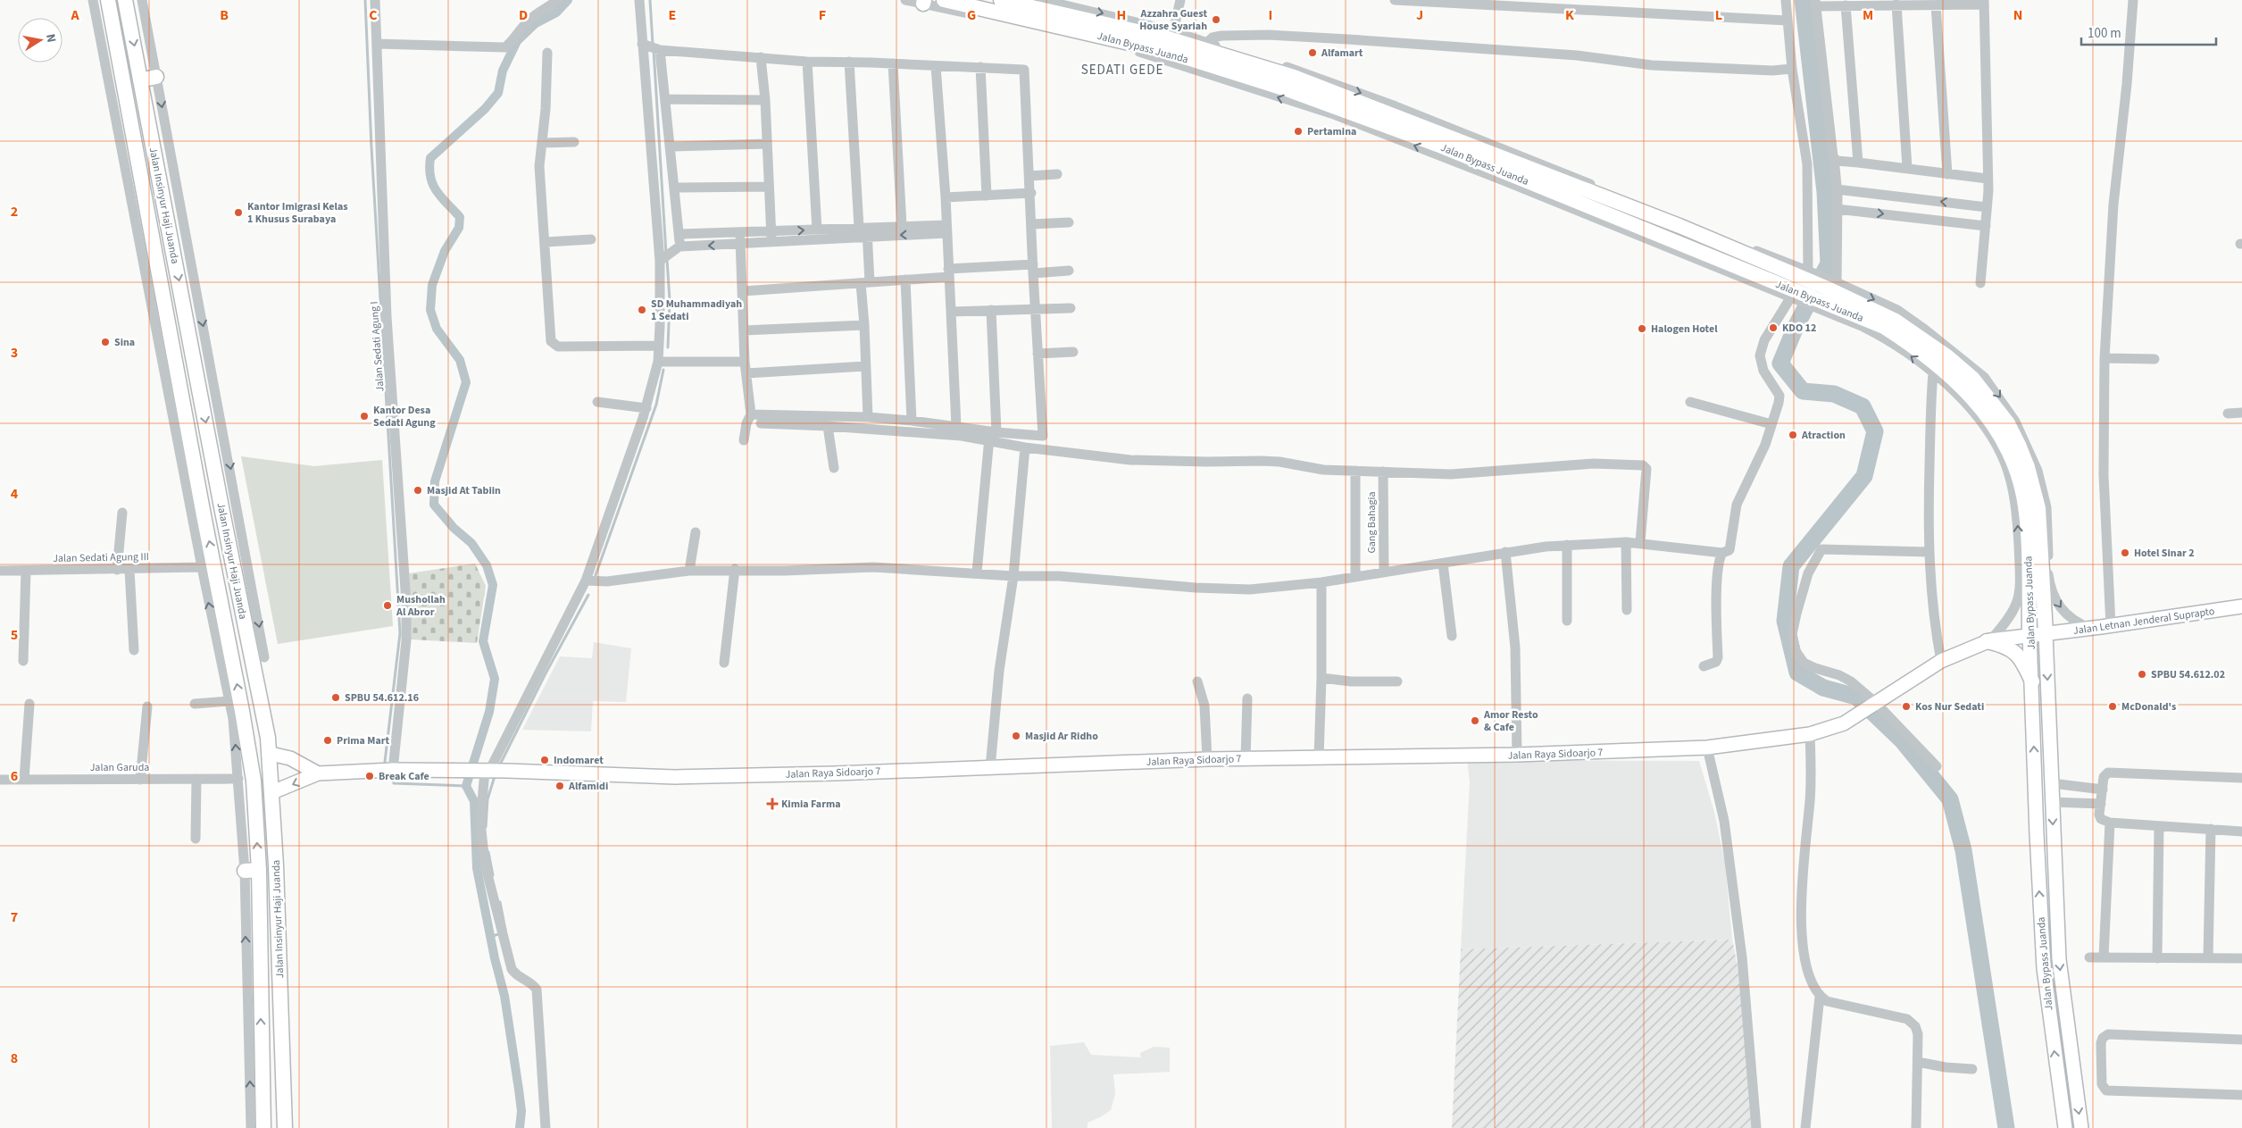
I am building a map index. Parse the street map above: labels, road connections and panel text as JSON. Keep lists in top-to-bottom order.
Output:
{
  "streets": {
    "highway": ["Jalan Bypass Juanda", "Jalan Insinyur Haji Juanda"],
    "main road": ["Jalan Letnan Jenderal Suprapto", "Jalan Raya Sidoarjo 7"],
    "street": [
      "Jalan Sedati Agung I",
      "Gang Bahagia",
      "Jalan Sedati Agung III",
      "Jalan Garuda"
    ]
  },
  "crossings": [
    ["Jalan Bypass Juanda", "Jalan Letnan Jenderal Suprapto"],
    ["Jalan Bypass Juanda", "Jalan Raya Sidoarjo 7"],
    ["Jalan Insinyur Haji Juanda", "Jalan Sedati Agung III"],
    ["Jalan Insinyur Haji Juanda", "Jalan Raya Sidoarjo 7"],
    ["Jalan Insinyur Haji Juanda", "Jalan Garuda"],
    ["Jalan Sedati Agung I", "Jalan Raya Sidoarjo 7"],
    ["Jalan Letnan Jenderal Suprapto", "Jalan Raya Sidoarjo 7"]
  ],
  "districts": ["SEDATI GEDE"],
  "places": {
    "other": [
      "Azzahra Guest House Syariah",
      "Alfamart",
      "Pertamina",
      "Kantor Imigrasi Kelas 1 Khusus Surabaya",
      "SD Muhammadiyah 1 Sedati",
      "KDO 12",
      "Halogen Hotel",
      "Sina",
      "Kantor Desa Sedati Agung",
      "Atraction",
      "Masjid At Tabiin",
      "Hotel Sinar 2",
      "Mushollah Al Abror",
      "SPBU 54.612.02",
      "SPBU 54.612.16",
      "Kos Nur Sedati",
      "McDonald's",
      "Amor Resto & Cafe",
      "Masjid Ar Ridho",
      "Prima Mart",
      "Indomaret",
      "Break Cafe",
      "Alfamidi"
    ],
    "health": ["Kimia Farma"]
  },
  "scale_bar": "100 m",
  "north": "right",
  "grid": {
    "columns": [
      "A",
      "B",
      "C",
      "D",
      "E",
      "F",
      "G",
      "H",
      "I",
      "J",
      "K",
      "L",
      "M",
      "N"
    ],
    "rows": [
      "2",
      "3",
      "4",
      "5",
      "6",
      "7",
      "8"
    ]
  }
}
